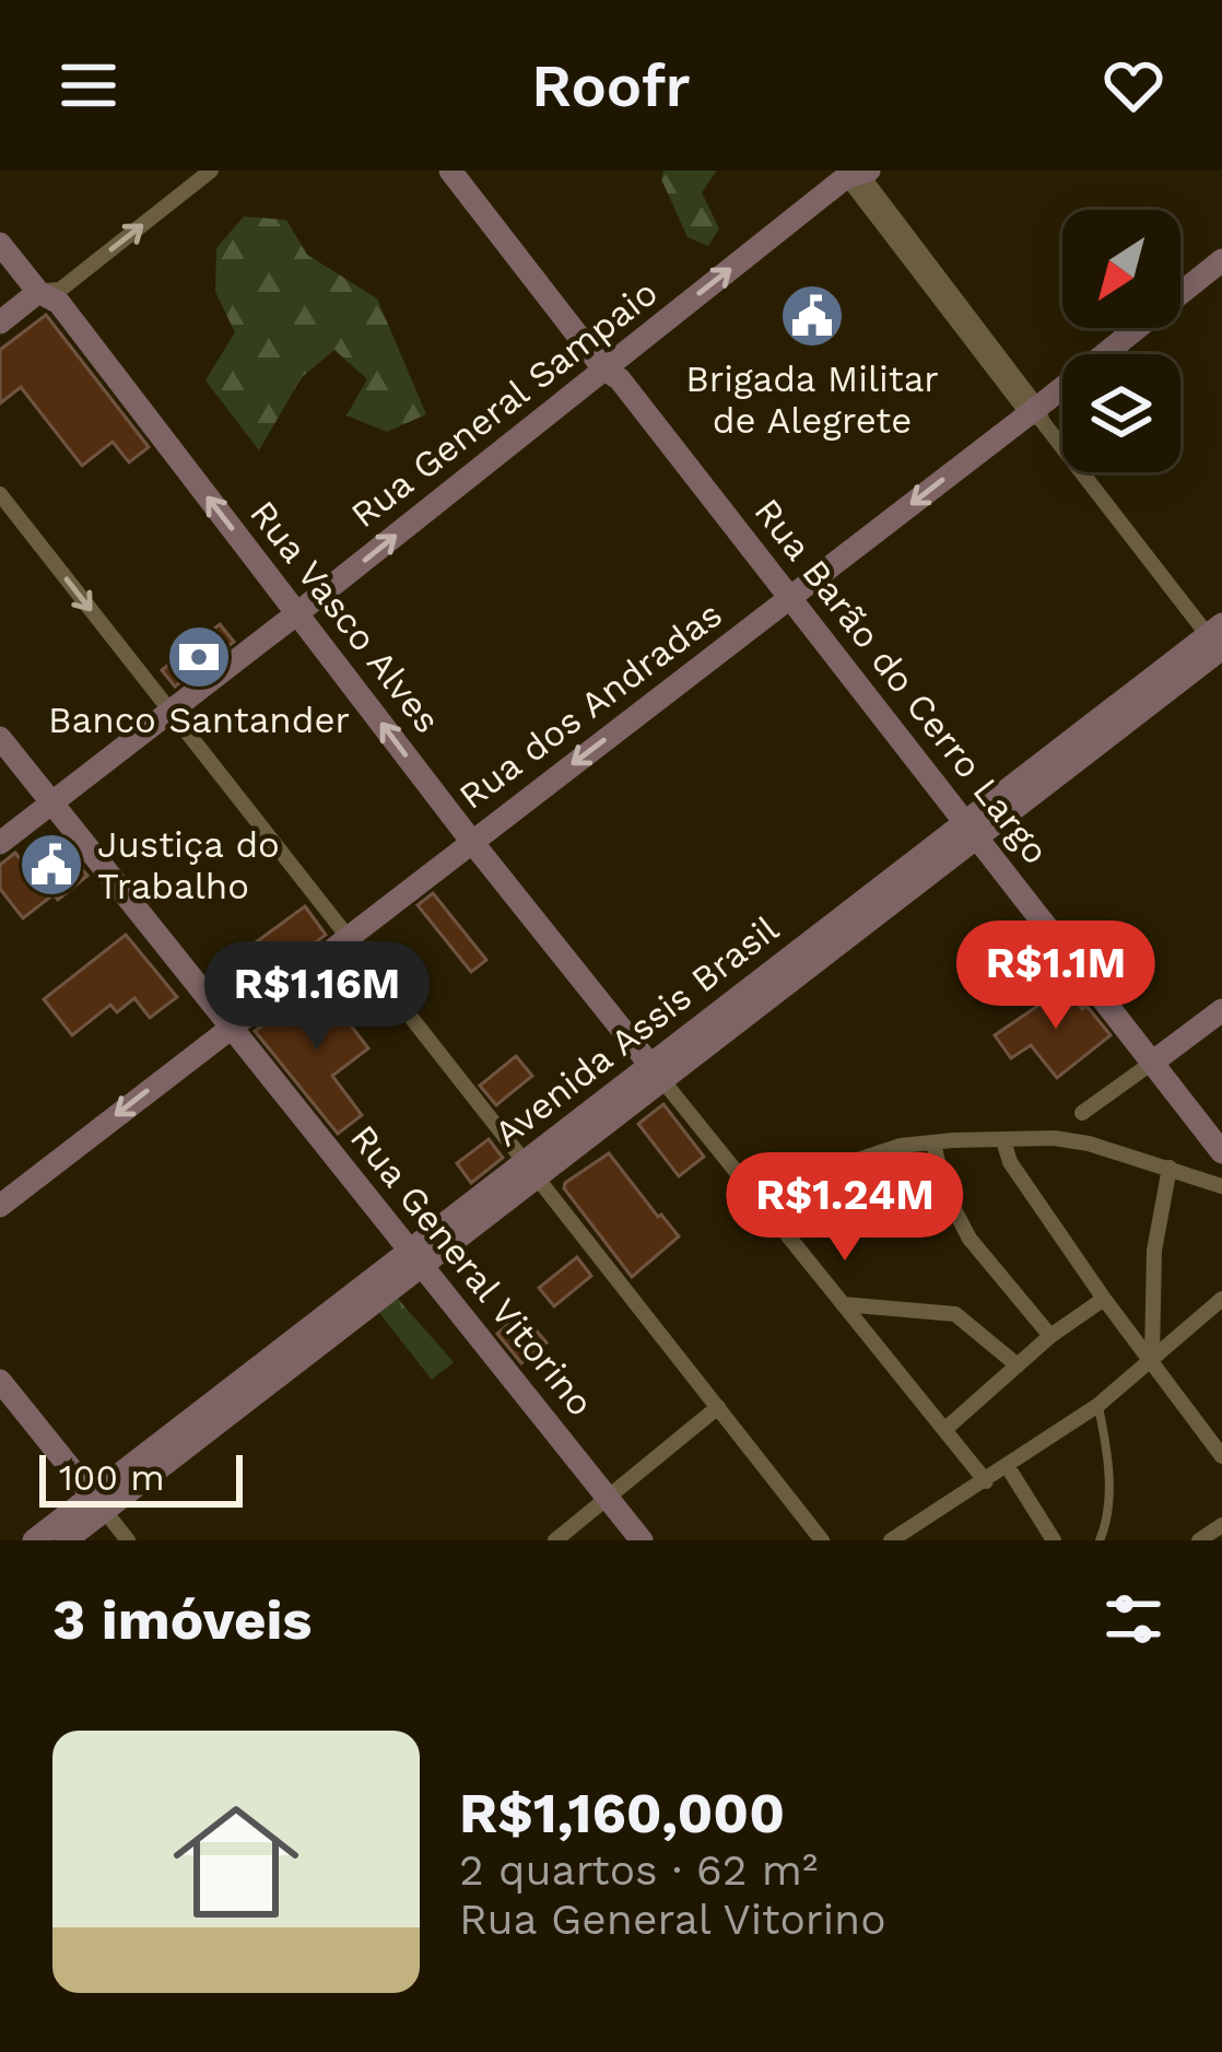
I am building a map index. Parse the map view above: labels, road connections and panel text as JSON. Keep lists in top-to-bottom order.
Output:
{
  "streets": {
    "street": [
      "Rua General Sampaio",
      "Rua Vasco Alves",
      "Rua Barão do Cerro Largo",
      "Rua dos Andradas",
      "Avenida Assis Brasil",
      "Rua General Vitorino"
    ]
  },
  "crossings": [
    ["Rua General Sampaio", "Rua Vasco Alves"],
    ["Rua General Sampaio", "Rua Barão do Cerro Largo"],
    ["Rua General Sampaio", "Rua General Vitorino"],
    ["Rua Vasco Alves", "Rua dos Andradas"],
    ["Rua Vasco Alves", "Avenida Assis Brasil"],
    ["Rua Barão do Cerro Largo", "Rua dos Andradas"],
    ["Rua Barão do Cerro Largo", "Avenida Assis Brasil"],
    ["Rua dos Andradas", "Rua General Vitorino"],
    ["Avenida Assis Brasil", "Rua General Vitorino"]
  ],
  "one_way": ["Rua General Sampaio", "Rua dos Andradas"],
  "places": {
    "public building": ["Brigada Militar de Alegrete", "Justiça do Trabalho"],
    "bank": ["Banco Santander"]
  },
  "scale_bar": "100 m",
  "north": "bottom left",
  "page": {
    "header": "Roofr",
    "price": ["R$1.1M", "R$1.16M", "R$1.24M"],
    "scale": "100 m",
    "heading": "3 imóveis",
    "list": [
      {
        "name": "R$1,160,000",
        "note": "2 quartos · 62 m² · Rua General Vitorino"
      }
    ]
  }
}
